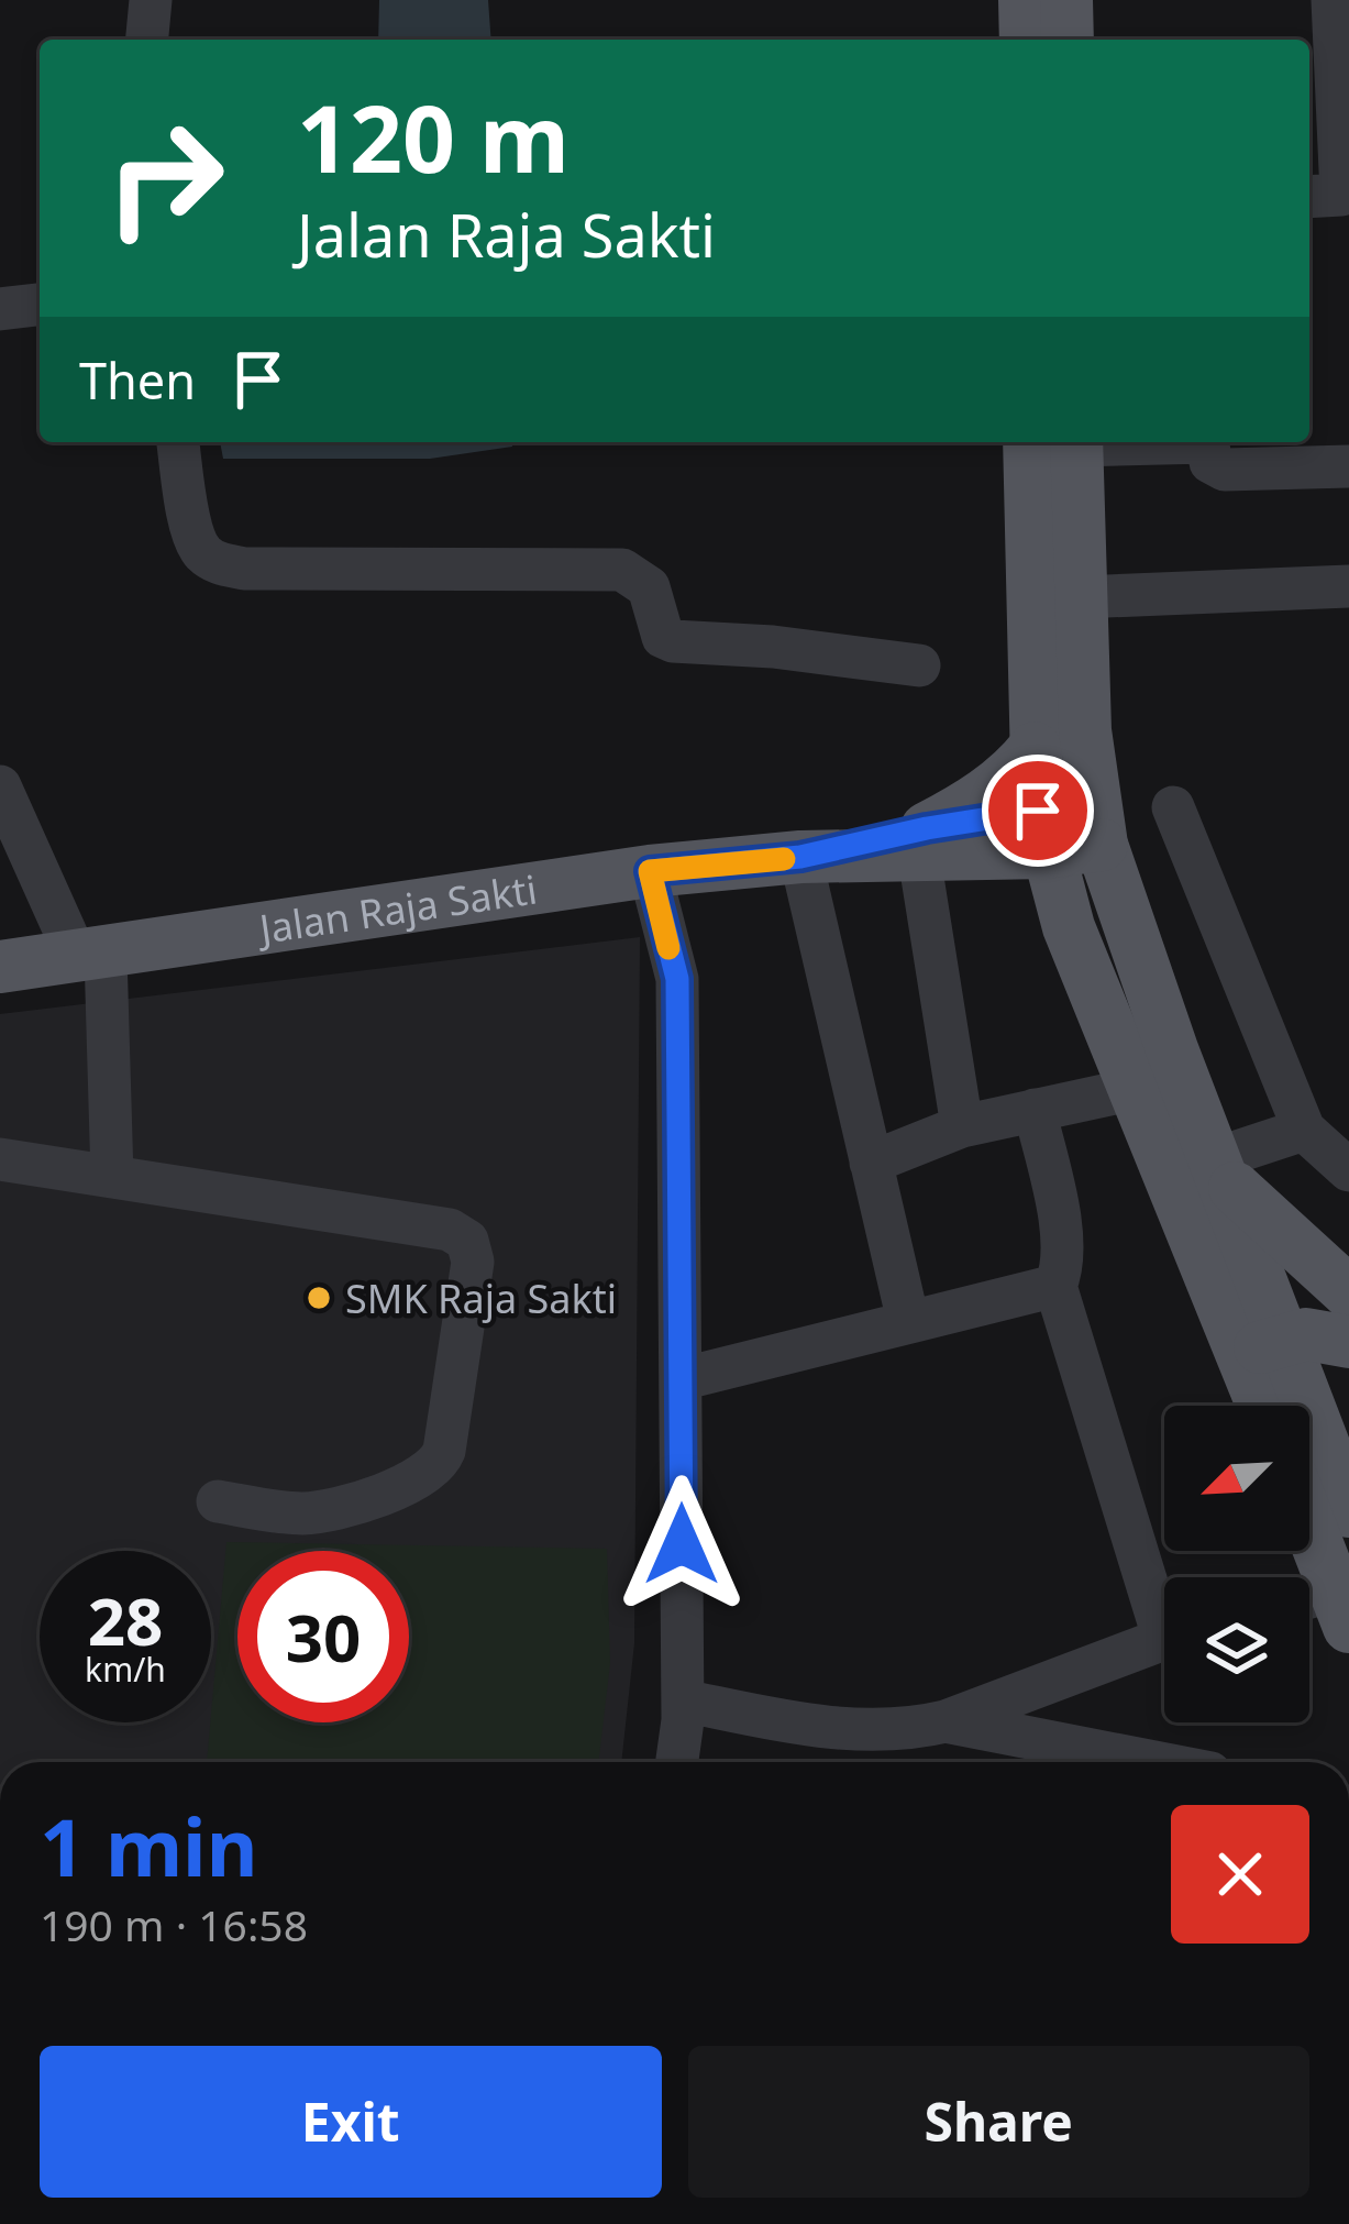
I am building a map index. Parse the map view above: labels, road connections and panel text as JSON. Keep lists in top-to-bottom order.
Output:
{
  "streets": {
    "main road": ["Jalan Raja Sakti"]
  },
  "places": ["SMK Raja Sakti"],
  "north": "bottom left",
  "page": {
    "turn": ["120 m", "Jalan Raja Sakti"],
    "then": "Then",
    "speed": "28 km/h",
    "limit": "30",
    "heading": ["1 min", "190 m · 16:58"],
    "buttons": ["Exit", "Share"]
  }
}
